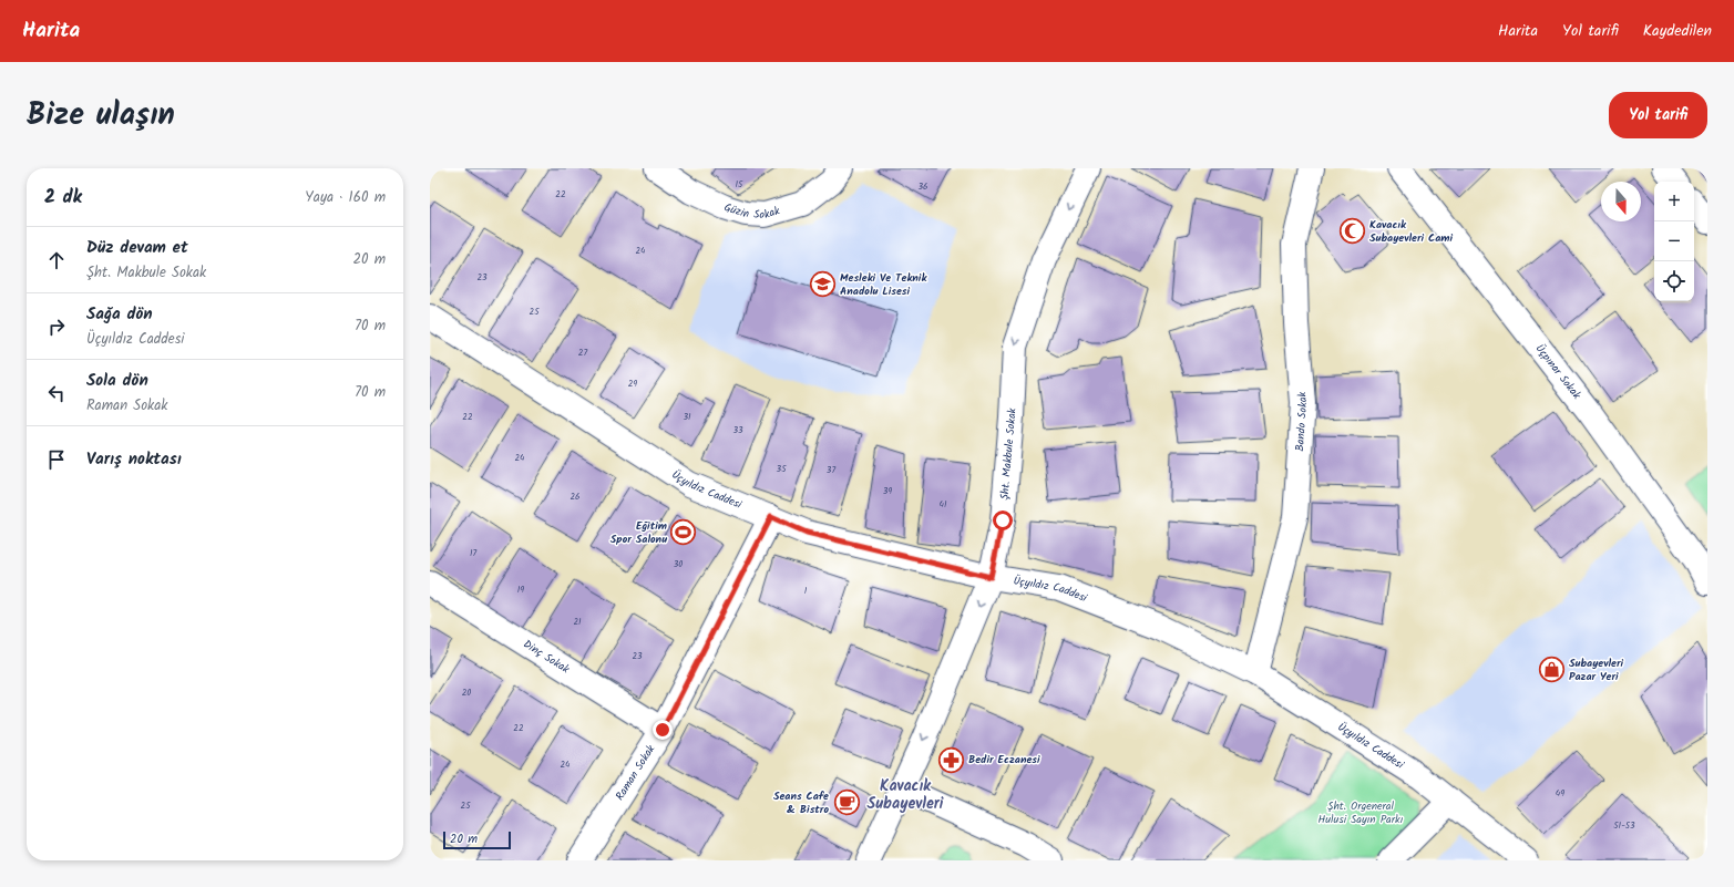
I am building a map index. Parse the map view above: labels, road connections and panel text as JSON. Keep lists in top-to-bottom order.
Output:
{
  "streets": {
    "street": [
      "Güzin Sokak",
      "Üçpınar Sokak",
      "Bando Sokak",
      "Şht. Makbule Sokak",
      "Üçyıldız Caddesi",
      "Dinç Sokak",
      "Raman Sokak"
    ]
  },
  "crossings": [
    ["Bando Sokak", "Üçyıldız Caddesi"],
    ["Şht. Makbule Sokak", "Üçyıldız Caddesi"],
    ["Üçyıldız Caddesi", "Raman Sokak"],
    ["Dinç Sokak", "Raman Sokak"]
  ],
  "one_way": ["Şht. Makbule Sokak"],
  "districts": ["Kavacık Subayevleri"],
  "parks": ["Şht. Orgeneral Hulusi Sayın Parkı"],
  "places": {
    "mosque": ["Kavacık Subayevleri Cami"],
    "school or university": ["Mesleki Ve Teknik Anadolu Lisesi"],
    "sports": ["Eğitim Spor Salonu"],
    "shop": ["Subayevleri Pazar Yeri"],
    "pharmacy": ["Bedir Eczanesi"],
    "cafe": ["Seans Cafe & Bistro"]
  },
  "house_numbers": [
    "15",
    "36",
    "22",
    "24",
    "23",
    "25",
    "27",
    "29",
    "22",
    "31",
    "33",
    "24",
    "35",
    "37",
    "39",
    "26",
    "41",
    "17",
    "30",
    "19",
    "1",
    "21",
    "23",
    "20",
    "22",
    "24",
    "49",
    "25",
    "51-53"
  ],
  "scale_bar": "20 m",
  "north": "bottom",
  "page": {
    "header": "Harita",
    "nav": ["Harita", "Yol tarifi", "Kaydedilen"],
    "title": "Bize ulaşın",
    "buttons": "Yol tarifi",
    "heading": ["2 dk", "Yaya · 160 m"],
    "map_buttons": ["+", "−"],
    "list": [
      ["Düz devam et", "Şht. Makbule Sokak", "20 m"],
      ["Sağa dön", "Üçyıldız Caddesi", "70 m"],
      ["Sola dön", "Raman Sokak", "70 m"],
      "Varış noktası"
    ],
    "scale": "20 m"
  }
}
